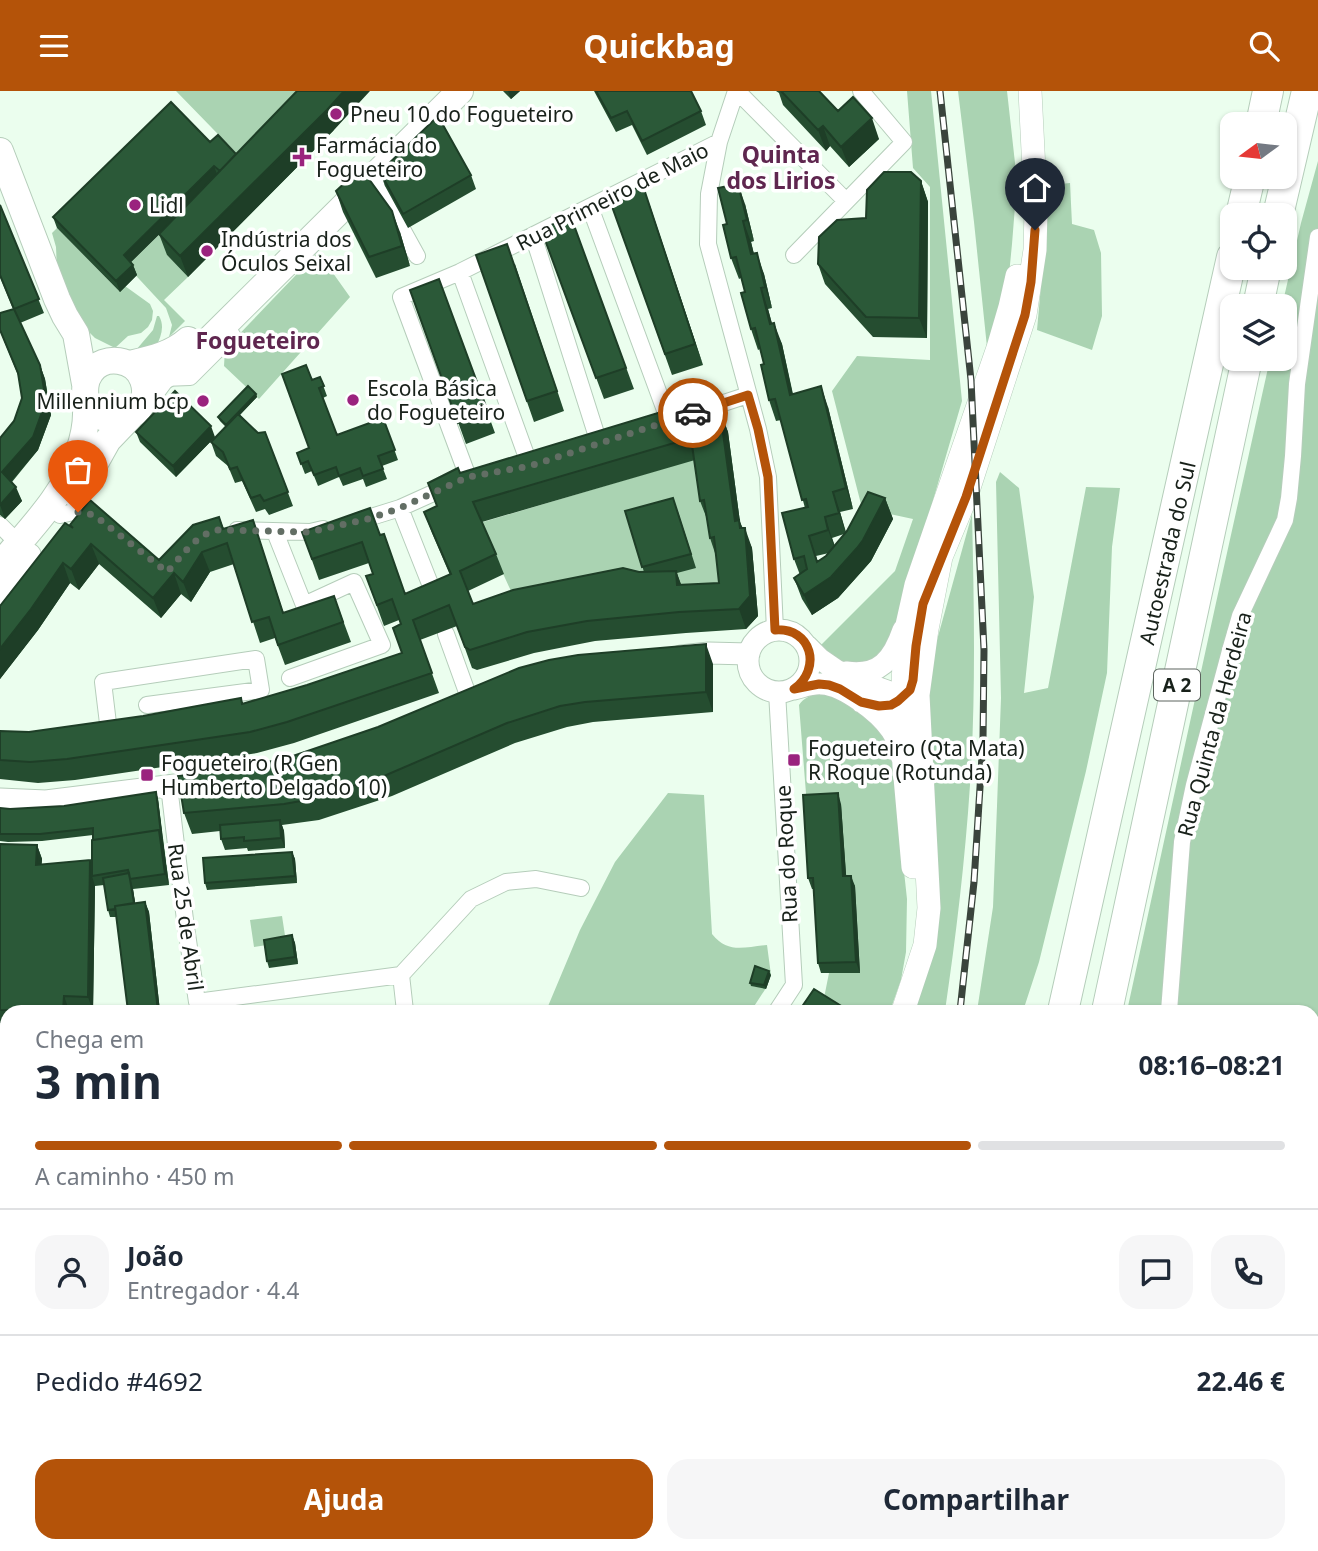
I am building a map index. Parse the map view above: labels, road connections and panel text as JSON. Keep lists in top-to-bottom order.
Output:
{
  "streets": {
    "highway": ["Autoestrada do Sul", "A 2"],
    "street": [
      "Rua Primeiro de Maio",
      "Rua Quinta da Herdeira",
      "Rua do Roque",
      "Rua 25 de Abril"
    ]
  },
  "districts": ["Quinta dos Lirios", "Fogueteiro"],
  "places": {
    "other": [
      "Pneu 10 do Fogueteiro",
      "Lidl",
      "Indústria dos Óculos Seixal",
      "Escola Básica do Fogueteiro",
      "Millennium bcp"
    ],
    "health": ["Farmácia do Fogueteiro"],
    "transit": ["Fogueteiro (Qta Mata) R Roque (Rotunda)", "Fogueteiro (R Gen Humberto Delgado 10)"]
  },
  "north": "left",
  "page": {
    "header": "Quickbag",
    "heading": ["3 min", "Chega em", "08:16–08:21"],
    "panel": [
      "João",
      "Entregador · 4.4",
      "Pedido #4692",
      "22.46 €"
    ],
    "bar": "A caminho · 450 m",
    "buttons": ["Ajuda", "Compartilhar"]
  }
}
